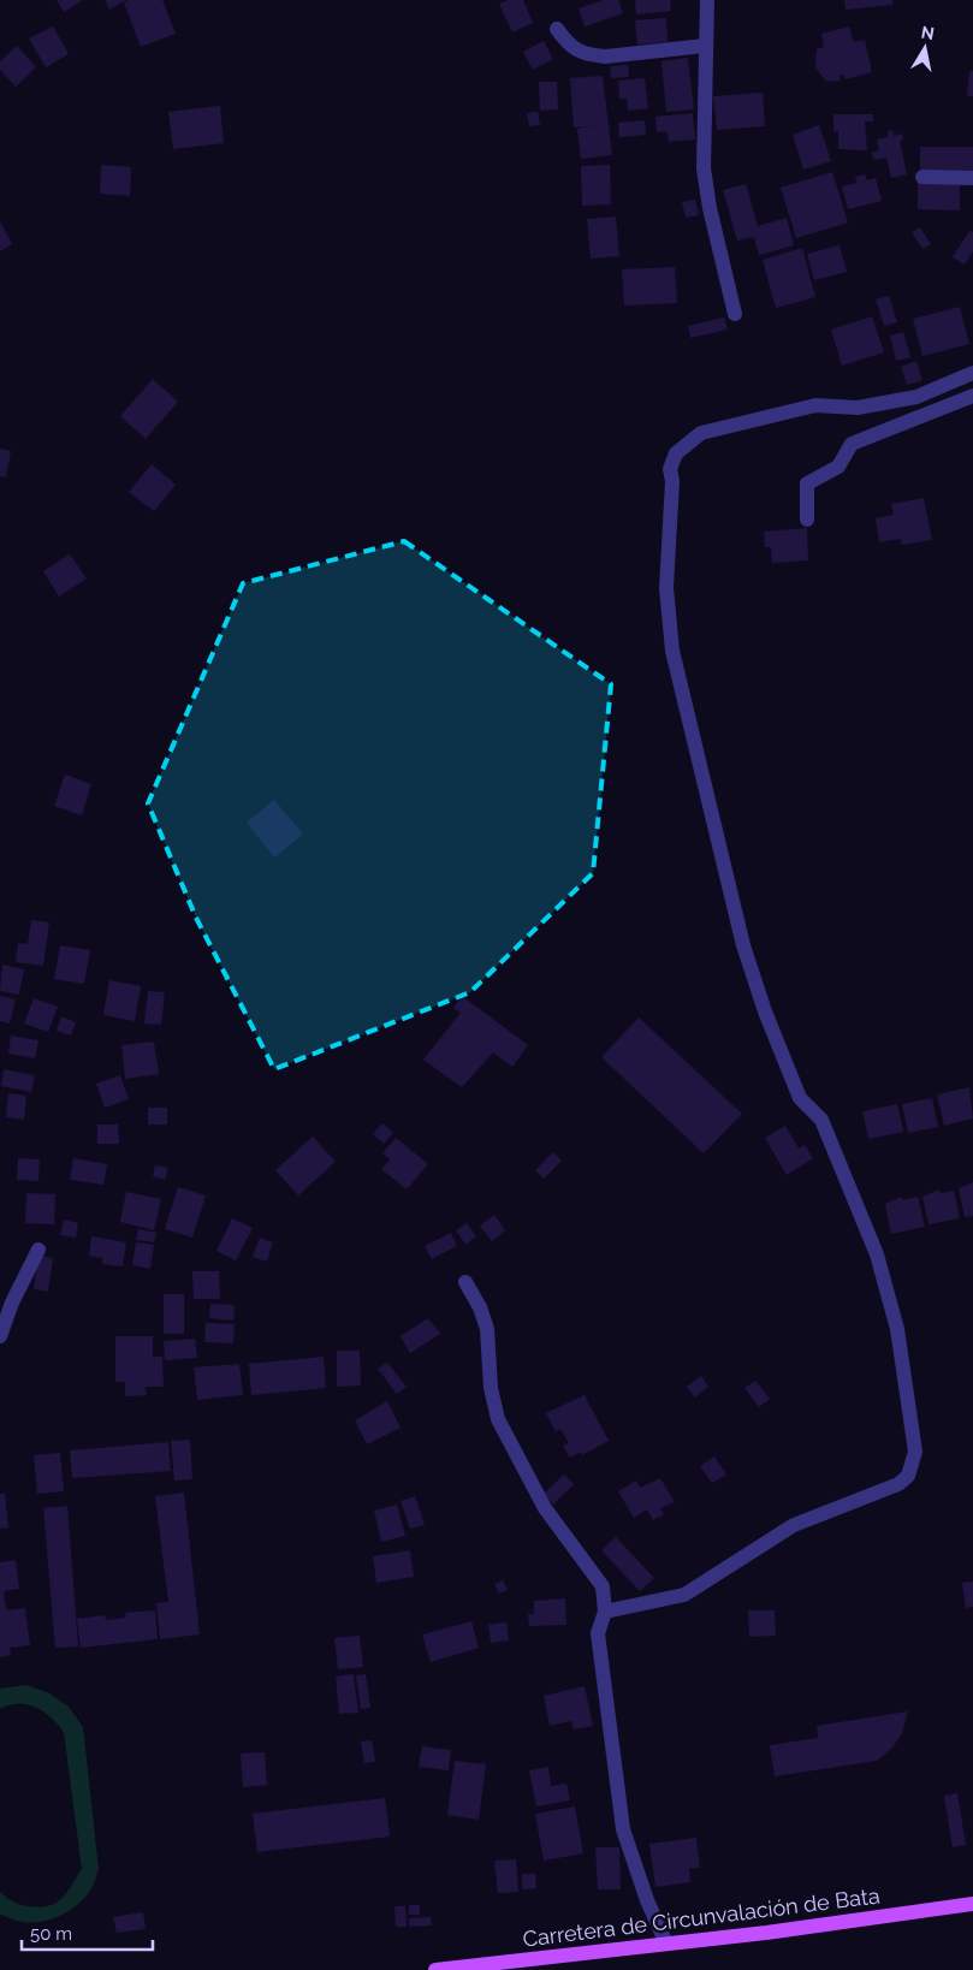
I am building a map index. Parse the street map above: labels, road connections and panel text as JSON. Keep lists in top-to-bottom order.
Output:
{
  "streets": {
    "main road": ["Carretera de Circunvalación de Bata"]
  },
  "scale_bar": "50 m",
  "north": "top"
}
